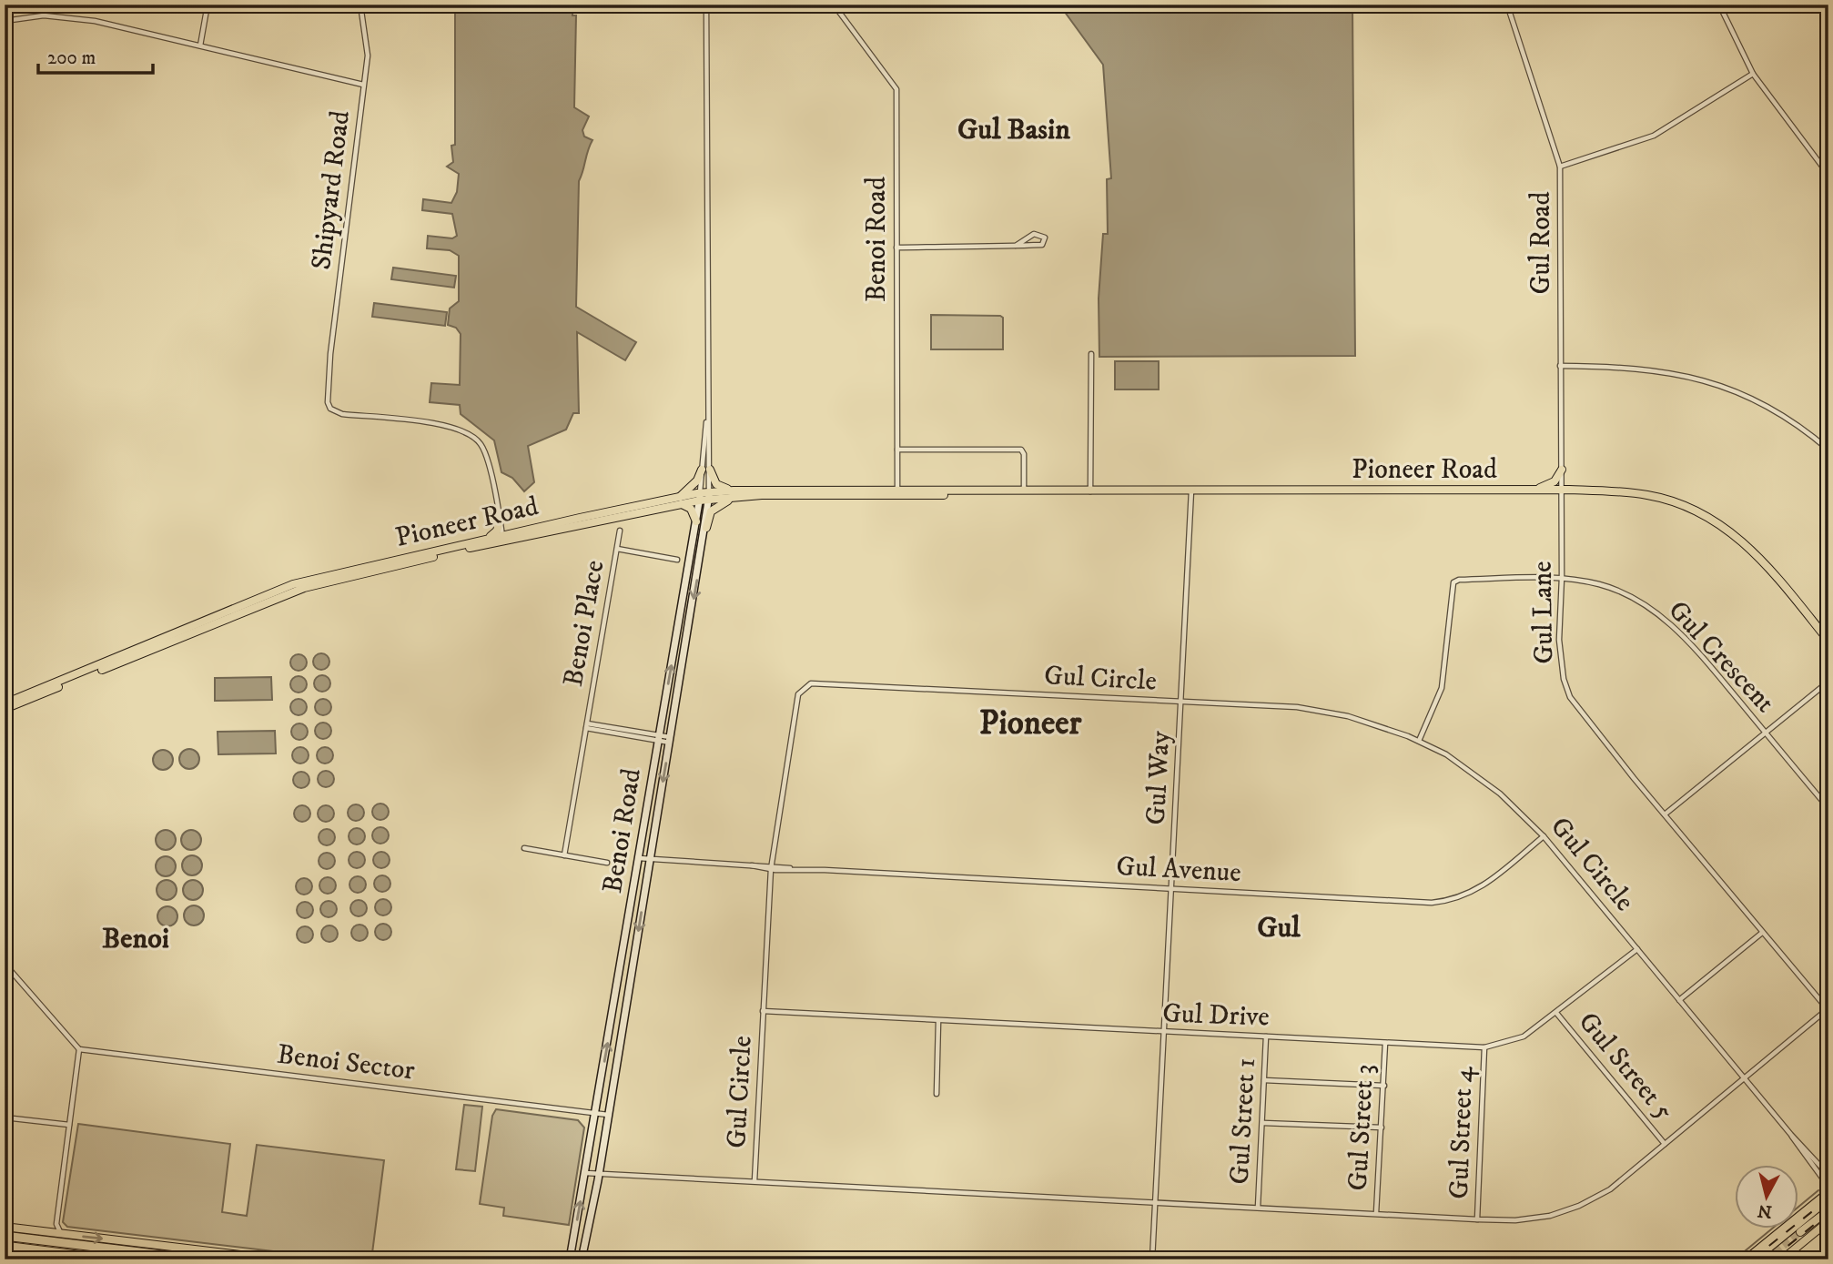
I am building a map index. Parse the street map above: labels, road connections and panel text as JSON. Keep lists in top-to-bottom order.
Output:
{
  "streets": {
    "main road": ["Benoi Road", "Pioneer Road"],
    "street": [
      "Shipyard Road",
      "Gul Road",
      "Gul Lane",
      "Benoi Place",
      "Gul Crescent",
      "Gul Circle",
      "Gul Way",
      "Gul Avenue",
      "Gul Drive",
      "Benoi Sector",
      "Gul Street 5",
      "Gul Street 1",
      "Gul Street 3",
      "Gul Street 4"
    ]
  },
  "crossings": [
    ["Shipyard Road", "Pioneer Road"],
    ["Benoi Road", "Pioneer Road"],
    ["Benoi Road", "Benoi Place"],
    ["Benoi Road", "Gul Circle"],
    ["Benoi Road", "Gul Avenue"],
    ["Benoi Road", "Benoi Sector"],
    ["Gul Road", "Pioneer Road"],
    ["Gul Road", "Gul Lane"],
    ["Pioneer Road", "Gul Lane"],
    ["Pioneer Road", "Gul Way"],
    ["Gul Lane", "Gul Crescent"],
    ["Gul Crescent", "Gul Circle"],
    ["Gul Circle", "Gul Way"],
    ["Gul Circle", "Gul Avenue"],
    ["Gul Circle", "Gul Drive"],
    ["Gul Circle", "Gul Street 5"],
    ["Gul Circle", "Gul Street 1"],
    ["Gul Circle", "Gul Street 3"],
    ["Gul Circle", "Gul Street 4"],
    ["Gul Way", "Gul Avenue"],
    ["Gul Way", "Gul Drive"],
    ["Gul Drive", "Gul Street 5"],
    ["Gul Drive", "Gul Street 1"],
    ["Gul Drive", "Gul Street 3"],
    ["Gul Drive", "Gul Street 4"]
  ],
  "districts": [
    "Gul Basin",
    "Pioneer",
    "Gul",
    "Benoi"
  ],
  "scale_bar": "200 m",
  "north": "bottom"
}
